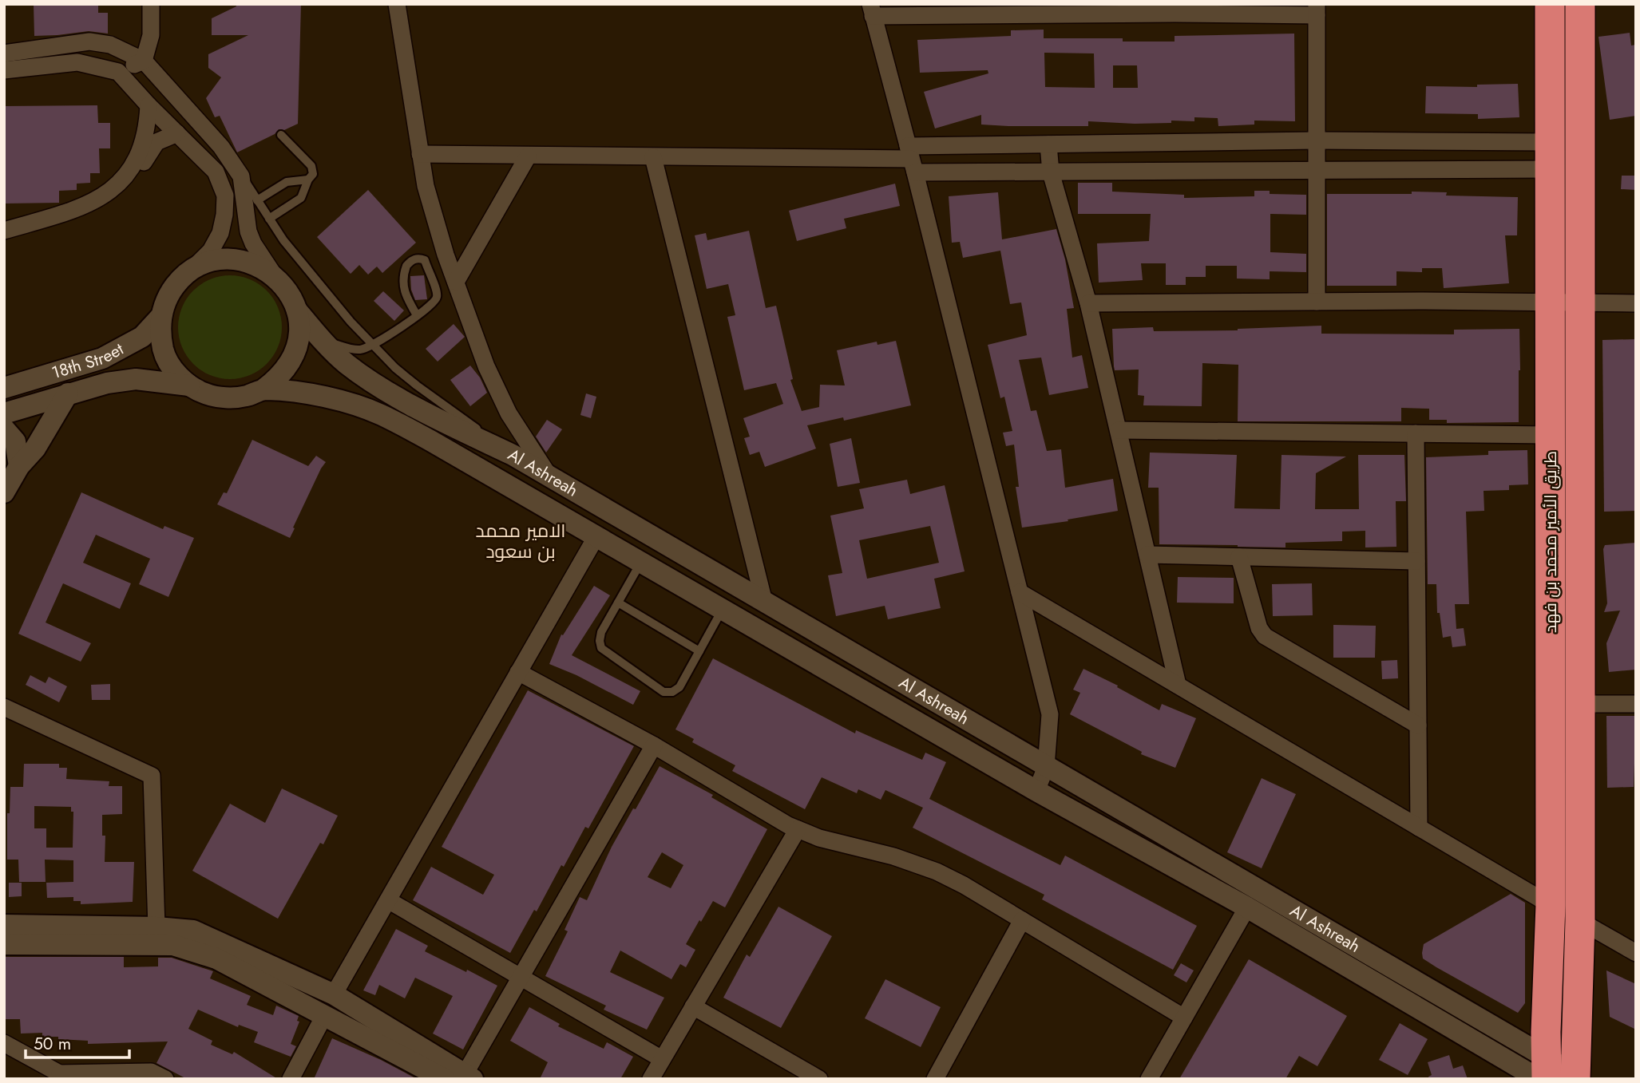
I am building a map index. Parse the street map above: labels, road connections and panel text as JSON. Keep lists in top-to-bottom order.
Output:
{
  "streets": {
    "highway": ["طريق الأمير محمد بن فهد"],
    "street": ["18th Street", "Al Ashreah"]
  },
  "crossings": [
    ["18th Street", "Al Ashreah"],
    ["Al Ashreah", "طريق الأمير محمد بن فهد"]
  ],
  "districts": ["الامير محمد بن سعود"],
  "scale_bar": "50 m"
}
